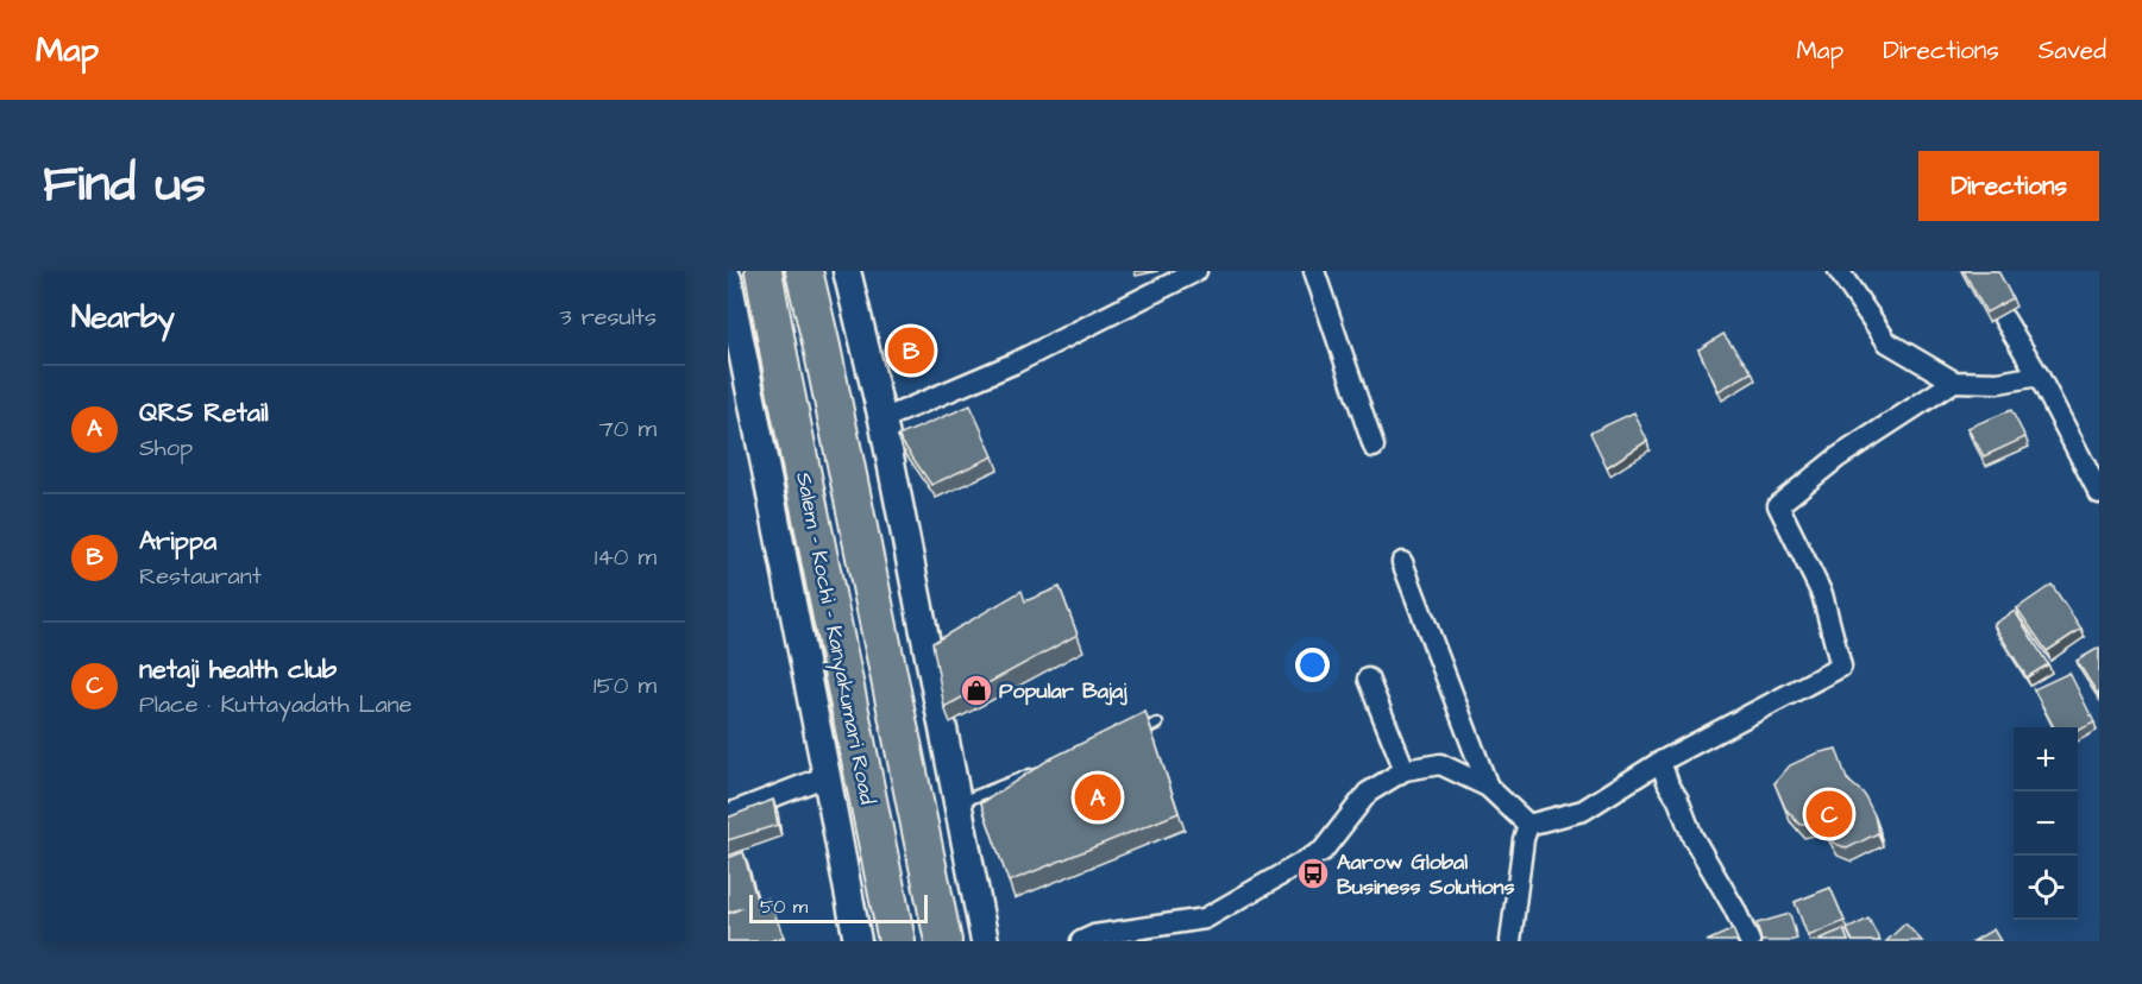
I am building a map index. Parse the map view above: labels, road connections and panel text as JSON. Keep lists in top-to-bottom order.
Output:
{
  "streets": {
    "highway": ["Salem - Kochi - Kanyakumari Road"]
  },
  "places": {
    "shop": ["Popular Bajaj"],
    "bus stop": ["Aarow Global Business Solutions"]
  },
  "scale_bar": "50 m",
  "page": {
    "header": "Map",
    "nav": ["Map", "Directions", "Saved"],
    "title": "Find us",
    "buttons": "Directions",
    "heading": ["Nearby", "3 results"],
    "pins": ["B", "A", "C"],
    "list": [
      {
        "mark": "A",
        "name": "QRS Retail",
        "note": "Shop",
        "value": "70 m"
      },
      {
        "mark": "B",
        "name": "Arippa",
        "note": "Restaurant",
        "value": "140 m"
      },
      {
        "mark": "C",
        "name": "netaji health club",
        "note": "Place · Kuttayadath Lane",
        "value": "150 m"
      }
    ],
    "map_buttons": ["+", "−"],
    "scale": "50 m"
  }
}
